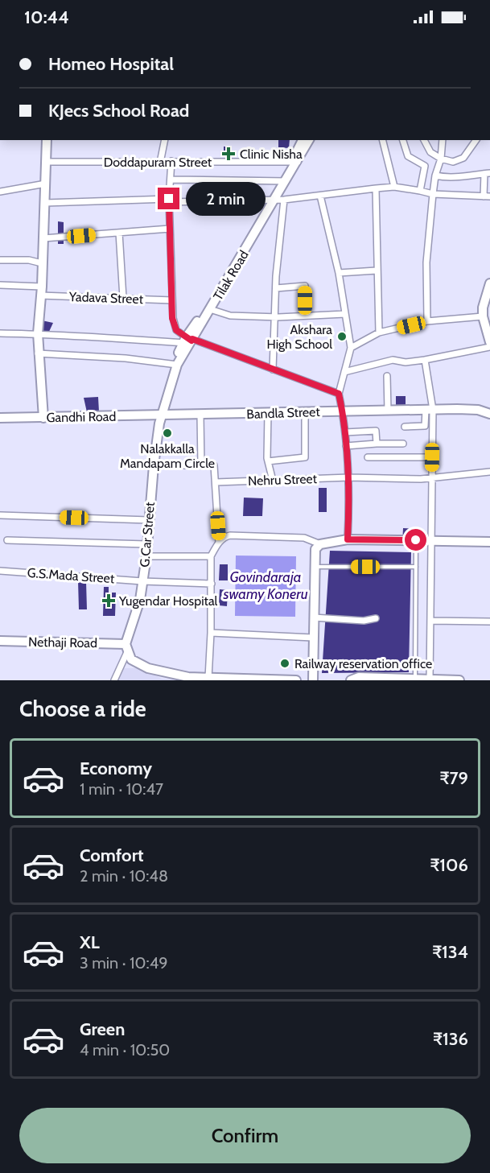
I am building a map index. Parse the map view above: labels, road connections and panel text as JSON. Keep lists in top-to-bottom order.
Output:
{
  "streets": {
    "street": [
      "Doddapuram Street",
      "Tilak Road",
      "Yadava Street",
      "Bandla Street",
      "Gandhi Road",
      "Nehru Street",
      "G.Car Street",
      "G.S.Mada Street",
      "Nethaji Road"
    ]
  },
  "crossings": [
    ["Doddapuram Street", "Tilak Road"],
    ["Tilak Road", "Bandla Street"],
    ["Tilak Road", "Gandhi Road"],
    ["Tilak Road", "G.Car Street"],
    ["Bandla Street", "Gandhi Road"],
    ["Bandla Street", "G.Car Street"],
    ["Gandhi Road", "G.Car Street"],
    ["G.Car Street", "G.S.Mada Street"],
    ["G.Car Street", "Nethaji Road"]
  ],
  "water": ["Govindaraja swamy Koneru"],
  "places": {
    "health": ["Clinic Nisha", "Yugendar Hospital"],
    "other": ["Akshara High School", "Nalakkalla Mandapam Circle", "Railway reservation office"]
  },
  "page": {
    "status": "10:44",
    "banner": ["Homeo Hospital", "KJecs School Road"],
    "bubble": "2 min",
    "heading": "Choose a ride",
    "list": [
      {
        "name": "Economy",
        "note": "1 min · 10:47",
        "value": "₹79"
      },
      {
        "name": "Comfort",
        "note": "2 min · 10:48",
        "value": "₹106"
      },
      {
        "name": "XL",
        "note": "3 min · 10:49",
        "value": "₹134"
      },
      {
        "name": "Green",
        "note": "4 min · 10:50",
        "value": "₹136"
      }
    ],
    "buttons": "Confirm"
  }
}
